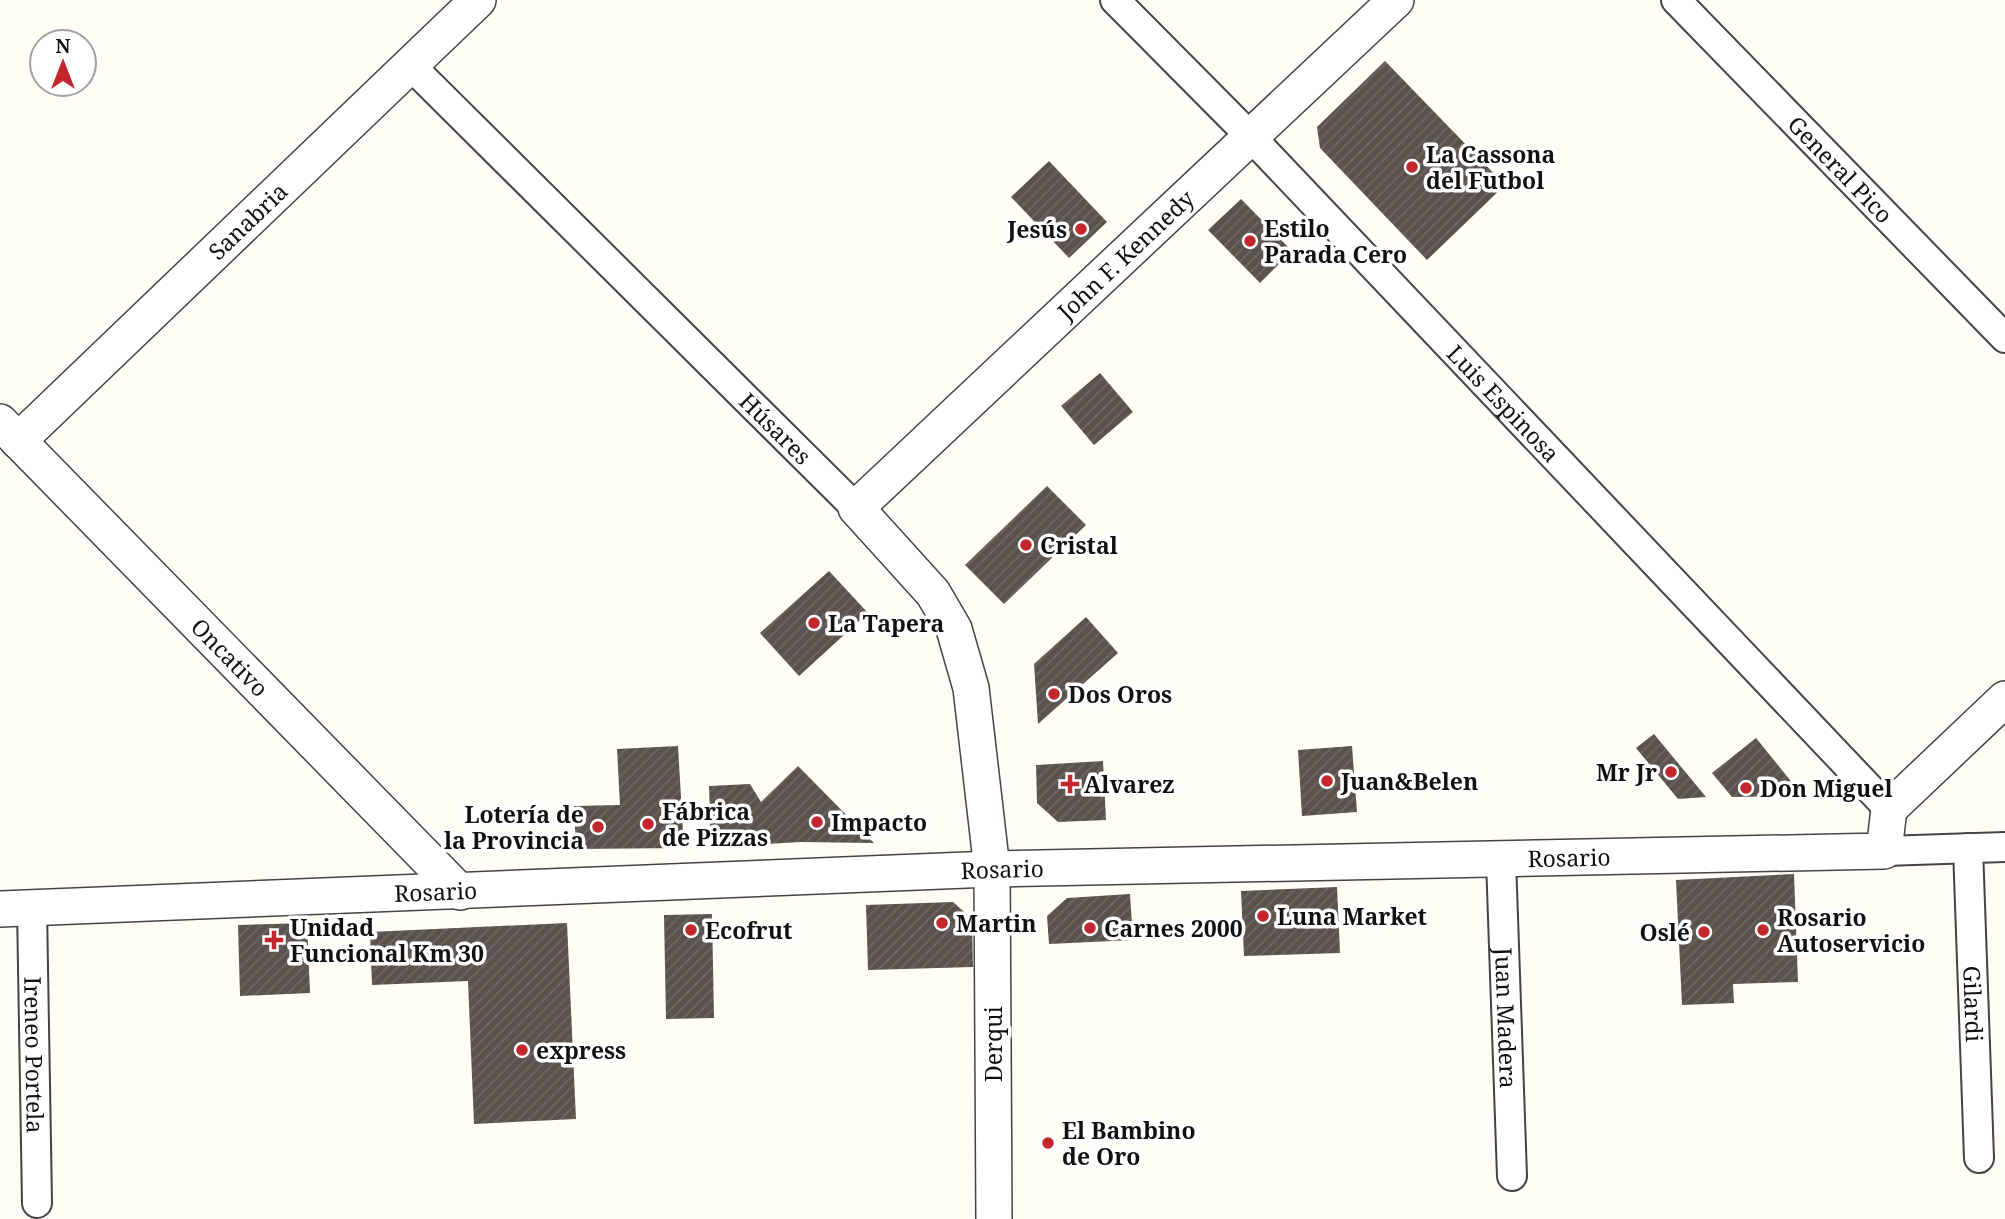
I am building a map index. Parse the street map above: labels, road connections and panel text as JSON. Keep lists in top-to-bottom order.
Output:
{
  "streets": {
    "street": [
      "General Pico",
      "Sanabria",
      "John F. Kennedy",
      "Luis Espinosa",
      "Húsares",
      "Oncativo",
      "Rosario",
      "Gilardi",
      "Juan Madera",
      "Derqui",
      "Ireneo Portela"
    ]
  },
  "crossings": [
    ["Sanabria", "Húsares"],
    ["Sanabria", "Oncativo"],
    ["John F. Kennedy", "Luis Espinosa"],
    ["John F. Kennedy", "Húsares"],
    ["Húsares", "Rosario"],
    ["Húsares", "Derqui"],
    ["Oncativo", "Rosario"],
    ["Rosario", "Gilardi"],
    ["Rosario", "Juan Madera"],
    ["Rosario", "Derqui"],
    ["Rosario", "Ireneo Portela"]
  ],
  "places": {
    "other": [
      "La Cassona del Futbol",
      "Jesús",
      "Estilo Parada Cero",
      "Cristal",
      "La Tapera",
      "Dos Oros",
      "Mr Jr",
      "Juan&Belen",
      "Don Miguel",
      "Impacto",
      "Fábrica de Pizzas",
      "Lotería de la Provincia",
      "Luna Market",
      "Martin",
      "Carnes 2000",
      "Ecofrut",
      "Rosario Autoservicio",
      "Oslé",
      "express",
      "El Bambino de Oro"
    ],
    "health": ["Alvarez", "Unidad Funcional Km 30"]
  },
  "north": "top"
}
